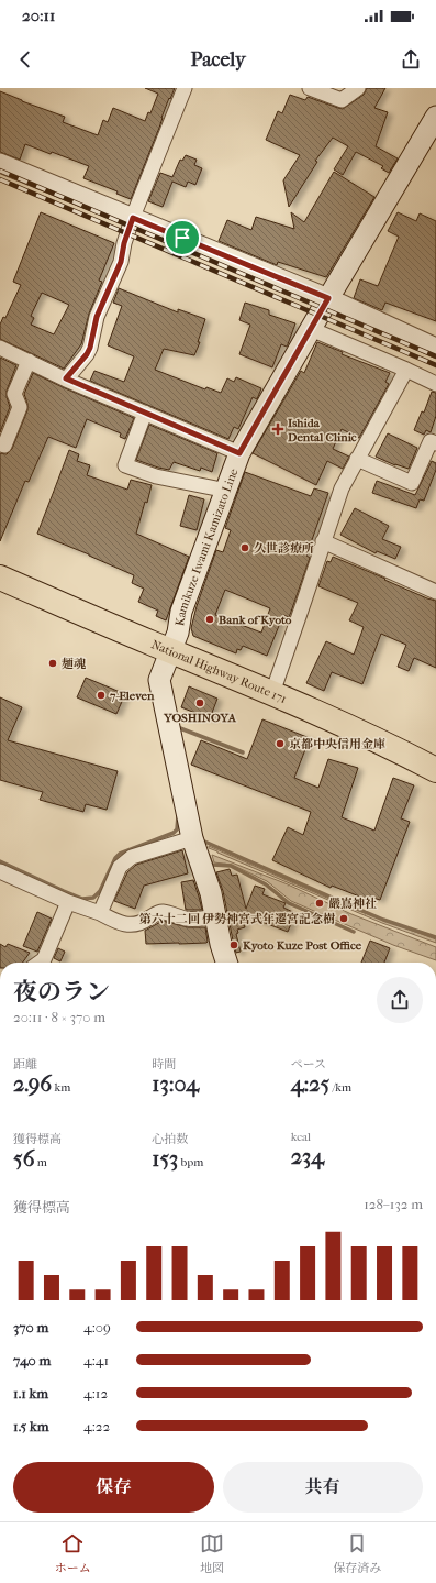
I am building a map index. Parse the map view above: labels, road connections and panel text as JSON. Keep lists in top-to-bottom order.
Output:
{
  "streets": {
    "highway": ["National Highway Route 171"],
    "main road": ["Kamikuze Iwami Kamizato Line"]
  },
  "crossings": [
    ["Kamikuze Iwami Kamizato Line", "National Highway Route 171"]
  ],
  "places": {
    "health": ["Ishida Dental Clinic"],
    "other": [
      "久世診療所",
      "Bank of Kyoto",
      "麺魂",
      "7-Eleven",
      "YOSHINOYA",
      "京都中央信用金庫",
      "嚴嶌神社",
      "第六十二回 伊勢神宮式年遷宮記念樹",
      "Kyoto Kuze Post Office"
    ]
  },
  "page": {
    "status": "20:11",
    "header": "Pacely",
    "heading": ["夜のラン", "20:11 · 8 × 370 m"],
    "stats": [
      ["距離", "2.96 km"],
      ["時間", "13:04"],
      ["ペース", "4:25 /km"],
      ["獲得標高", "56 m"],
      ["心拍数", "153 bpm"],
      ["kcal", "234"]
    ],
    "chart": ["獲得標高", "128–132 m"],
    "list": [
      {
        "name": "370 m",
        "note": "4:09"
      },
      {
        "name": "740 m",
        "note": "4:41"
      },
      {
        "name": "1.1 km",
        "note": "4:12"
      },
      {
        "name": "1.5 km",
        "note": "4:22"
      }
    ],
    "buttons": ["保存", "共有"],
    "tabs": ["ホーム", "地図", "保存済み"]
  }
}
